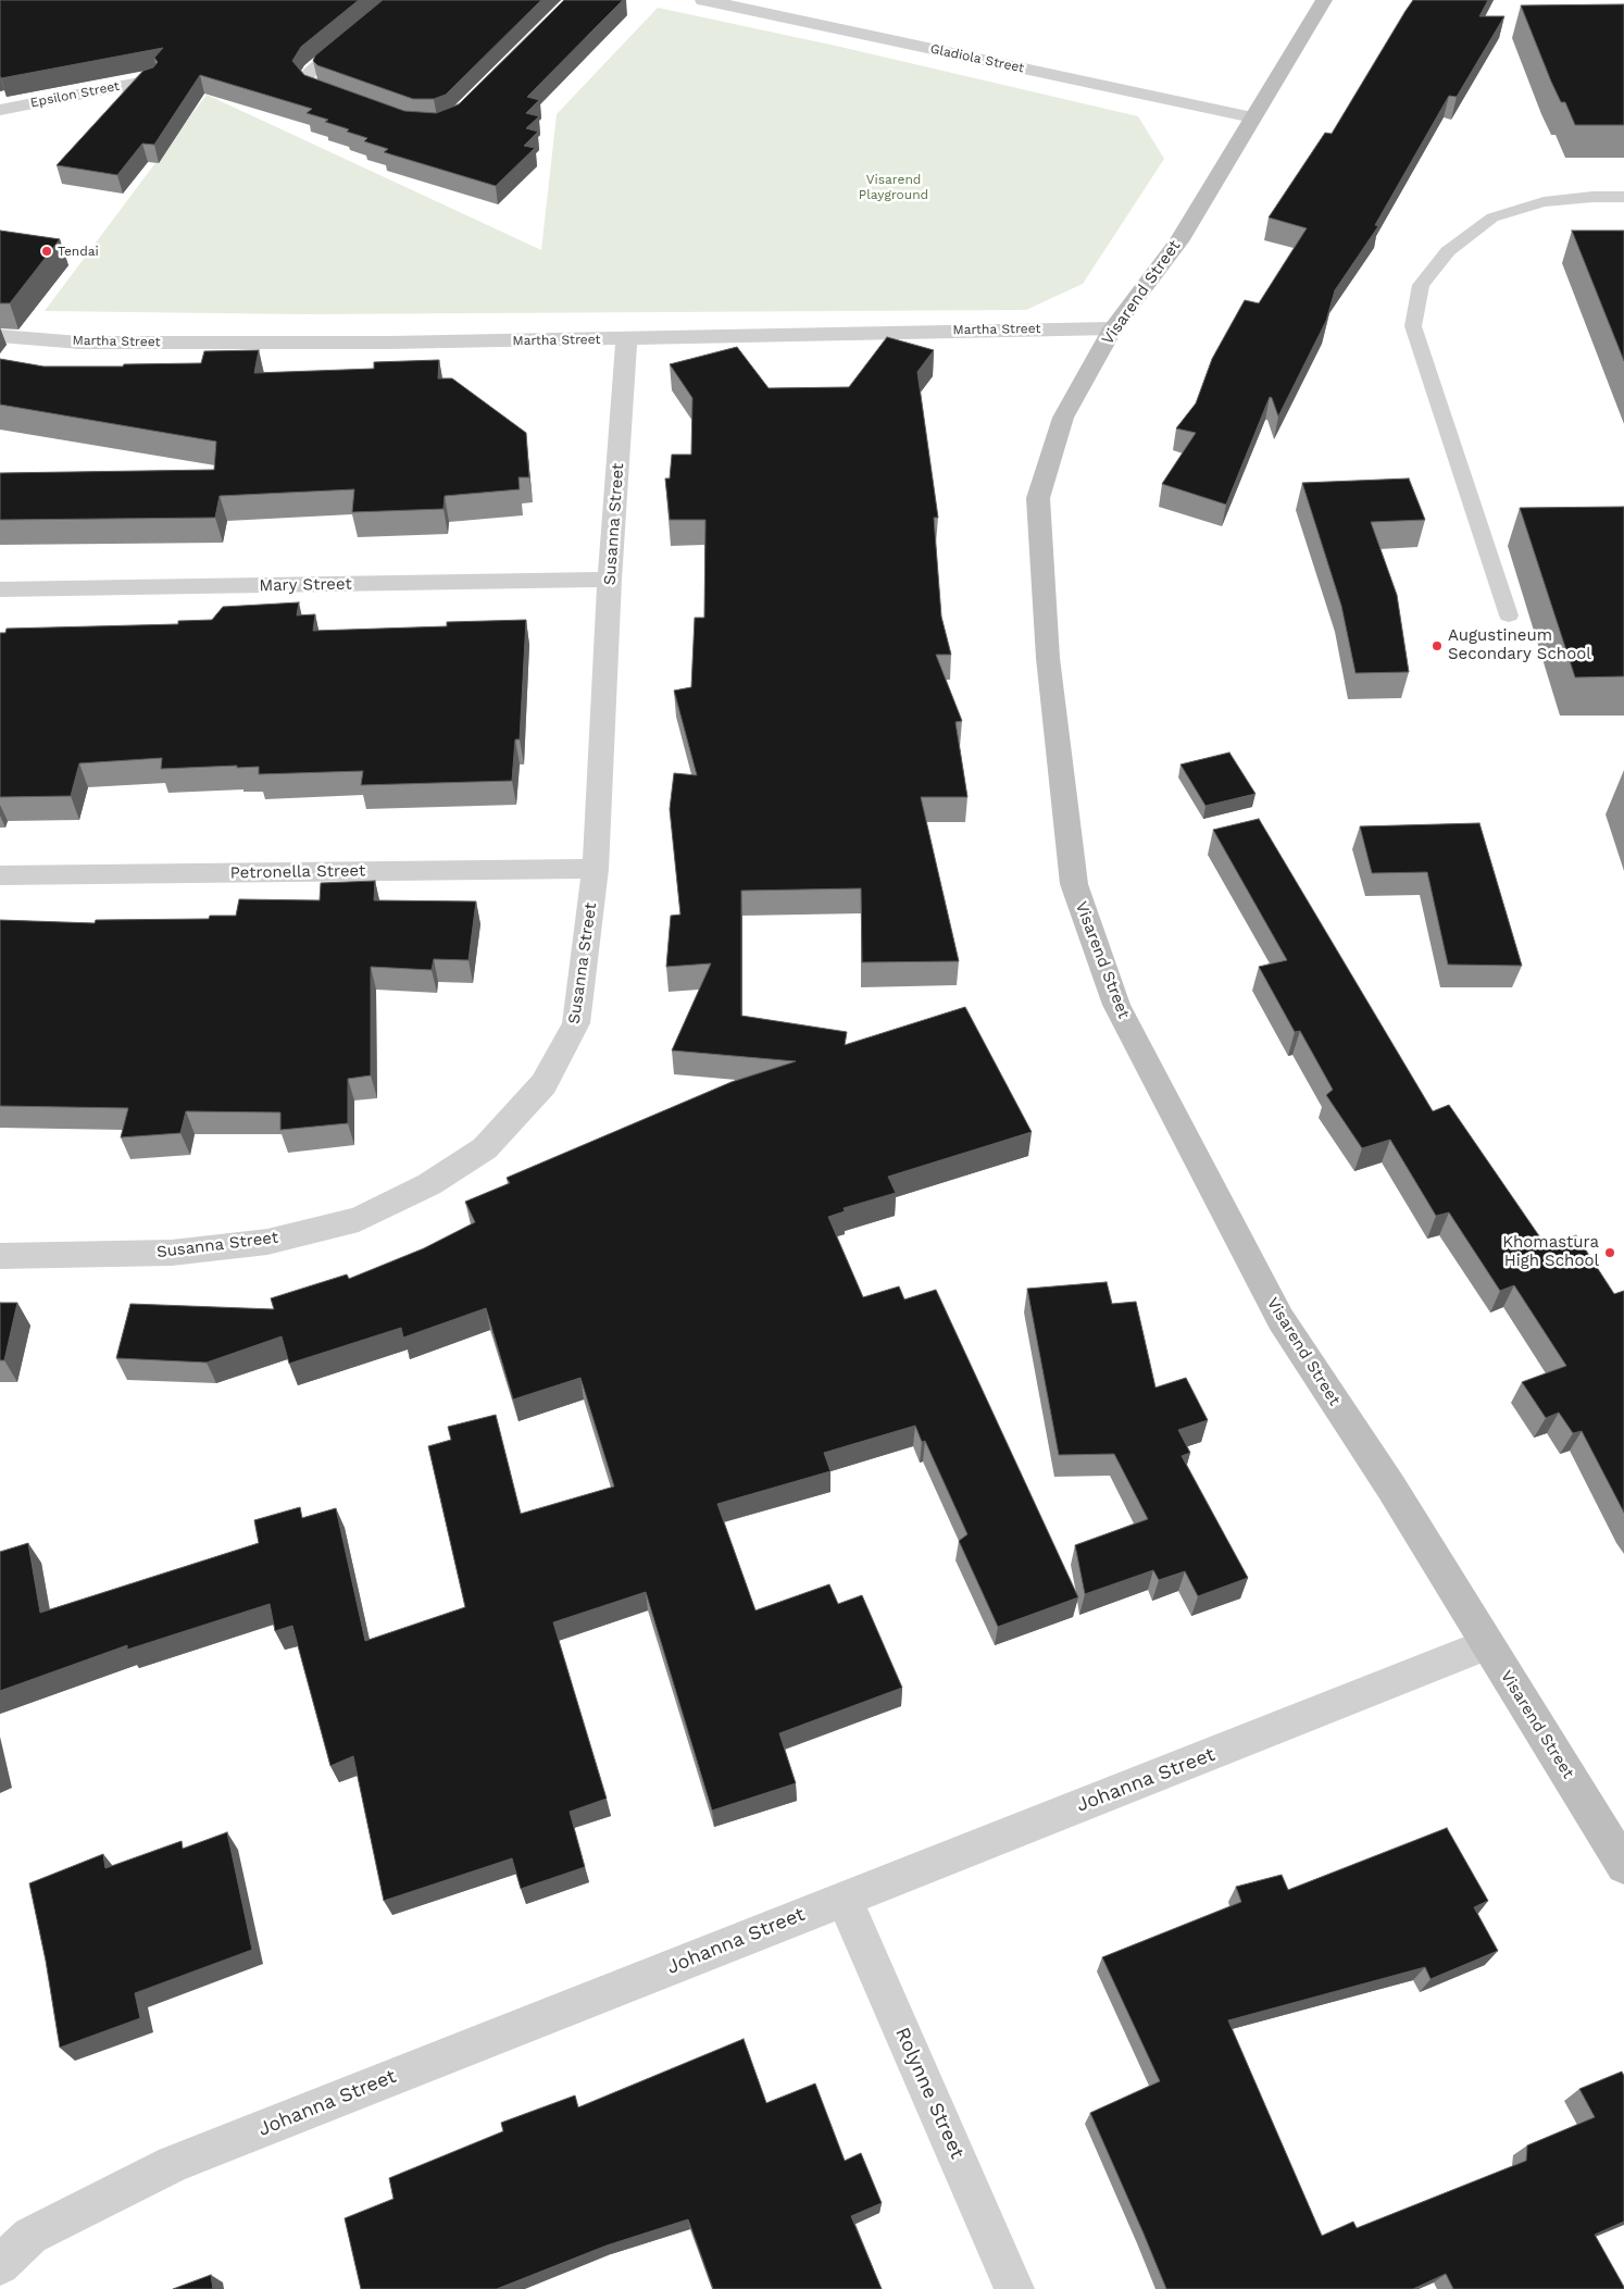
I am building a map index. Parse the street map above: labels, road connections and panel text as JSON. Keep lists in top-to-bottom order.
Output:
{
  "streets": {
    "street": [
      "Gladiola Street",
      "Epsilon Street",
      "Visarend Street",
      "Martha Street",
      "Susanna Street",
      "Mary Street",
      "Petronella Street",
      "Johanna Street",
      "Rolynne Street"
    ]
  },
  "crossings": [
    ["Gladiola Street", "Visarend Street"],
    ["Visarend Street", "Martha Street"],
    ["Visarend Street", "Johanna Street"],
    ["Martha Street", "Susanna Street"],
    ["Susanna Street", "Mary Street"],
    ["Susanna Street", "Petronella Street"],
    ["Johanna Street", "Rolynne Street"]
  ],
  "parks": ["Visarend Playground"],
  "places": ["Tendai", "Augustineum Secondary School", "Khomastura High School"]
}
